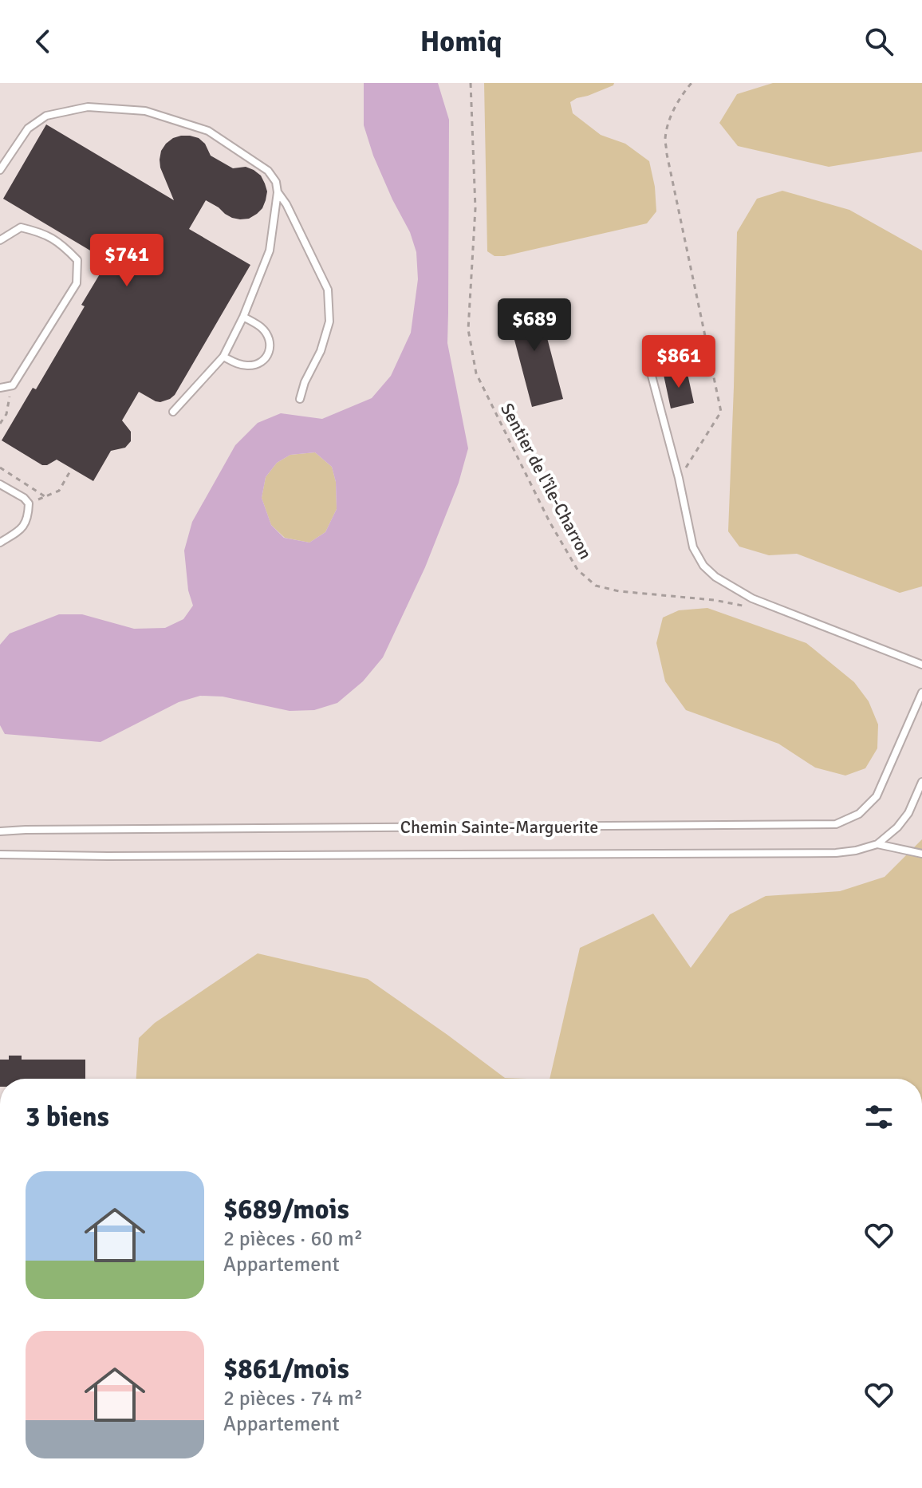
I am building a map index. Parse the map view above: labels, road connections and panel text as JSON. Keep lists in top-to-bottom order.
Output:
{
  "streets": {
    "lane": ["Chemin Sainte-Marguerite"],
    "path": ["Sentier de l'île-Charron"]
  },
  "page": {
    "header": "Homiq",
    "price": ["$741", "$689", "$861"],
    "heading": "3 biens",
    "list": [
      {
        "name": "$689/mois",
        "note": "2 pièces · 60 m² · Appartement"
      },
      {
        "name": "$861/mois",
        "note": "2 pièces · 74 m² · Appartement"
      }
    ]
  }
}
